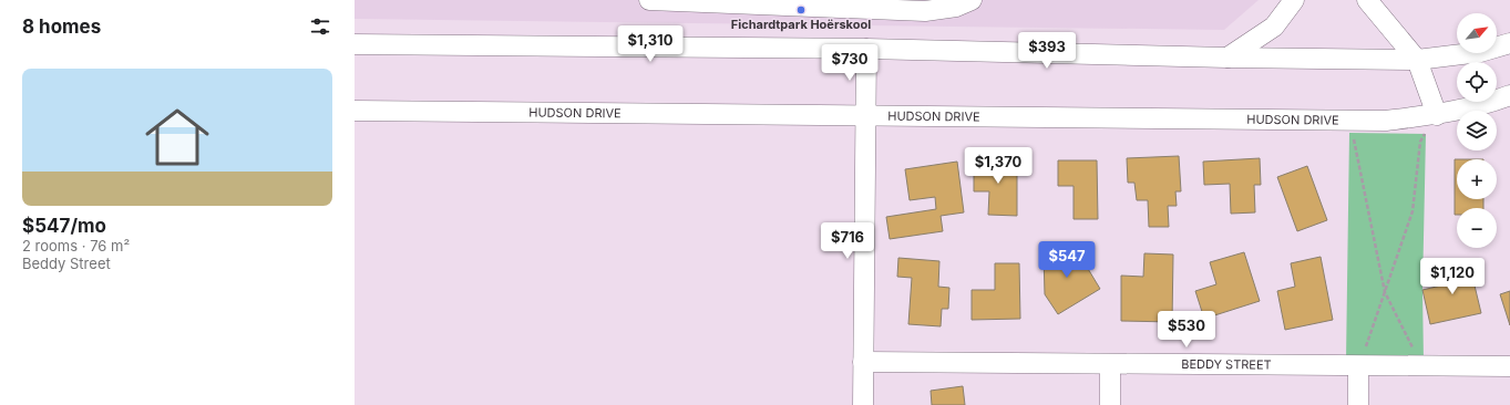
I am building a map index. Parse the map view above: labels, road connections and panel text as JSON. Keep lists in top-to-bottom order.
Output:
{
  "streets": {
    "street": ["HUDSON DRIVE", "BEDDY STREET"]
  },
  "places": ["Fichardtpark Hoërskool"],
  "north": "top right",
  "page": {
    "heading": "8 homes",
    "map_buttons": ["+", "−"],
    "price": [
      "$1,310",
      "$393",
      "$730",
      "$1,370",
      "$716",
      "$547",
      "$1,120",
      "$530"
    ],
    "list": [
      {
        "name": "$547/mo",
        "note": "2 rooms · 76 m² · Beddy Street"
      }
    ]
  }
}
